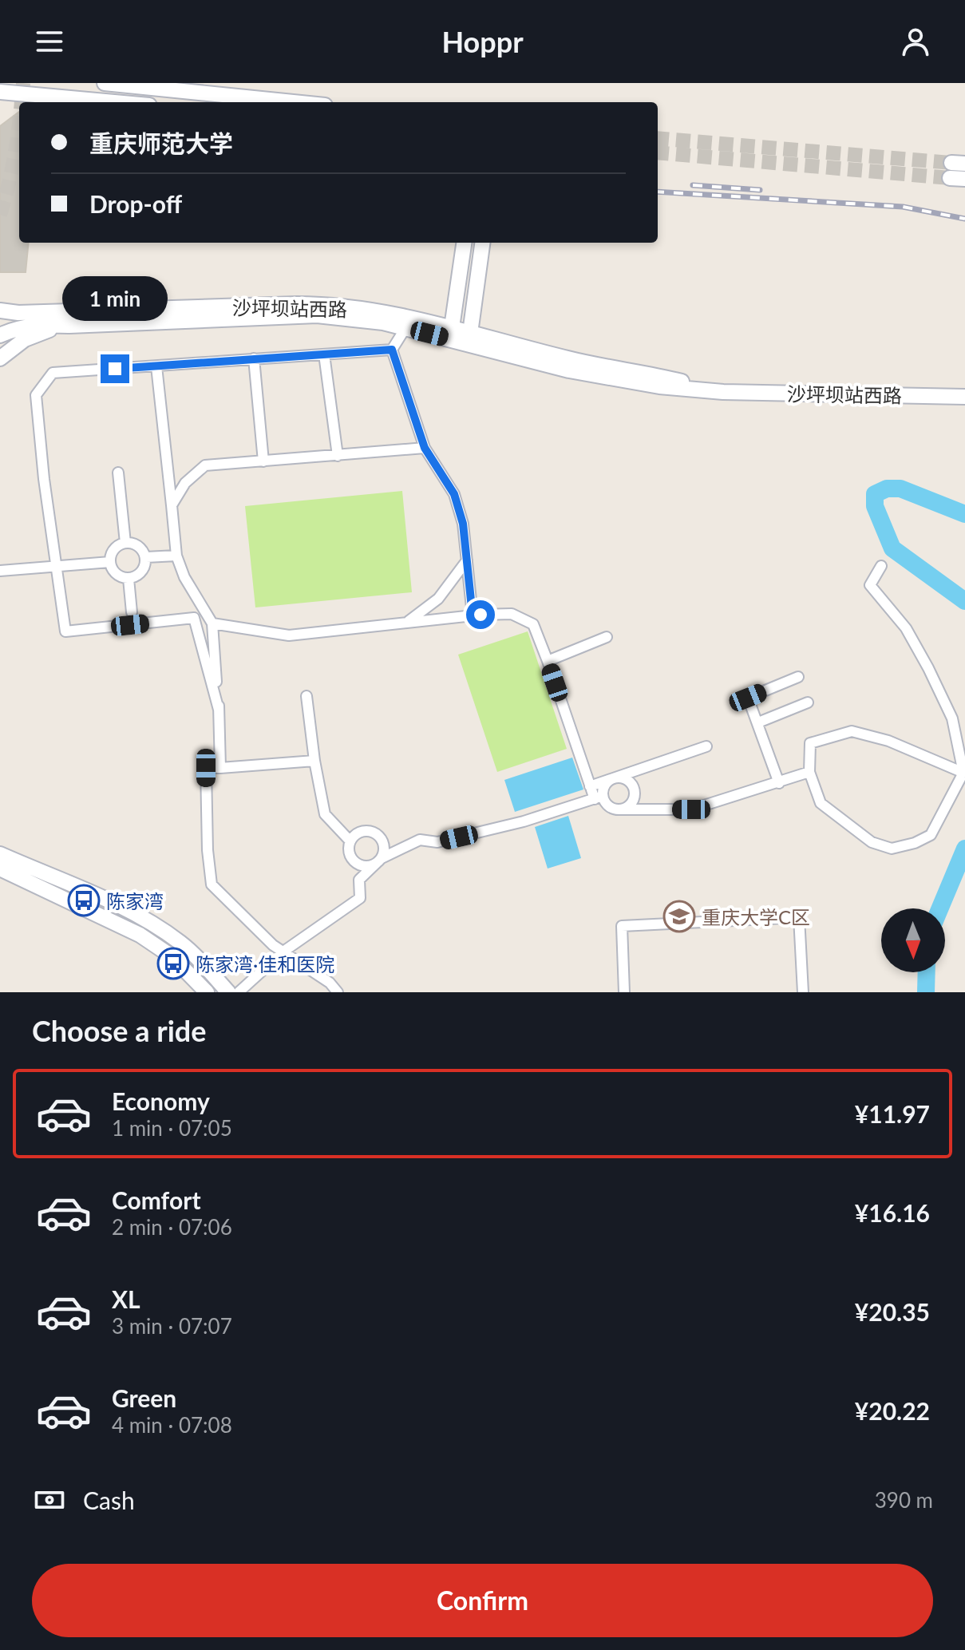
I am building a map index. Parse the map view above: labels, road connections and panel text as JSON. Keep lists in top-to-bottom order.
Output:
{
  "streets": {
    "main road": ["沙坪坝站西路"]
  },
  "places": {
    "bus stop": ["陈家湾", "陈家湾·佳和医院"],
    "school or university": ["重庆大学C区"]
  },
  "north": "bottom",
  "page": {
    "header": "Hoppr",
    "banner": ["重庆师范大学", "Drop-off"],
    "bubble": "1 min",
    "heading": "Choose a ride",
    "list": [
      {
        "name": "Economy",
        "note": "1 min · 07:05",
        "value": "¥11.97"
      },
      {
        "name": "Comfort",
        "note": "2 min · 07:06",
        "value": "¥16.16"
      },
      {
        "name": "XL",
        "note": "3 min · 07:07",
        "value": "¥20.35"
      },
      {
        "name": "Green",
        "note": "4 min · 07:08",
        "value": "¥20.22"
      }
    ],
    "pay": ["Cash", "390 m"],
    "buttons": "Confirm"
  }
}
